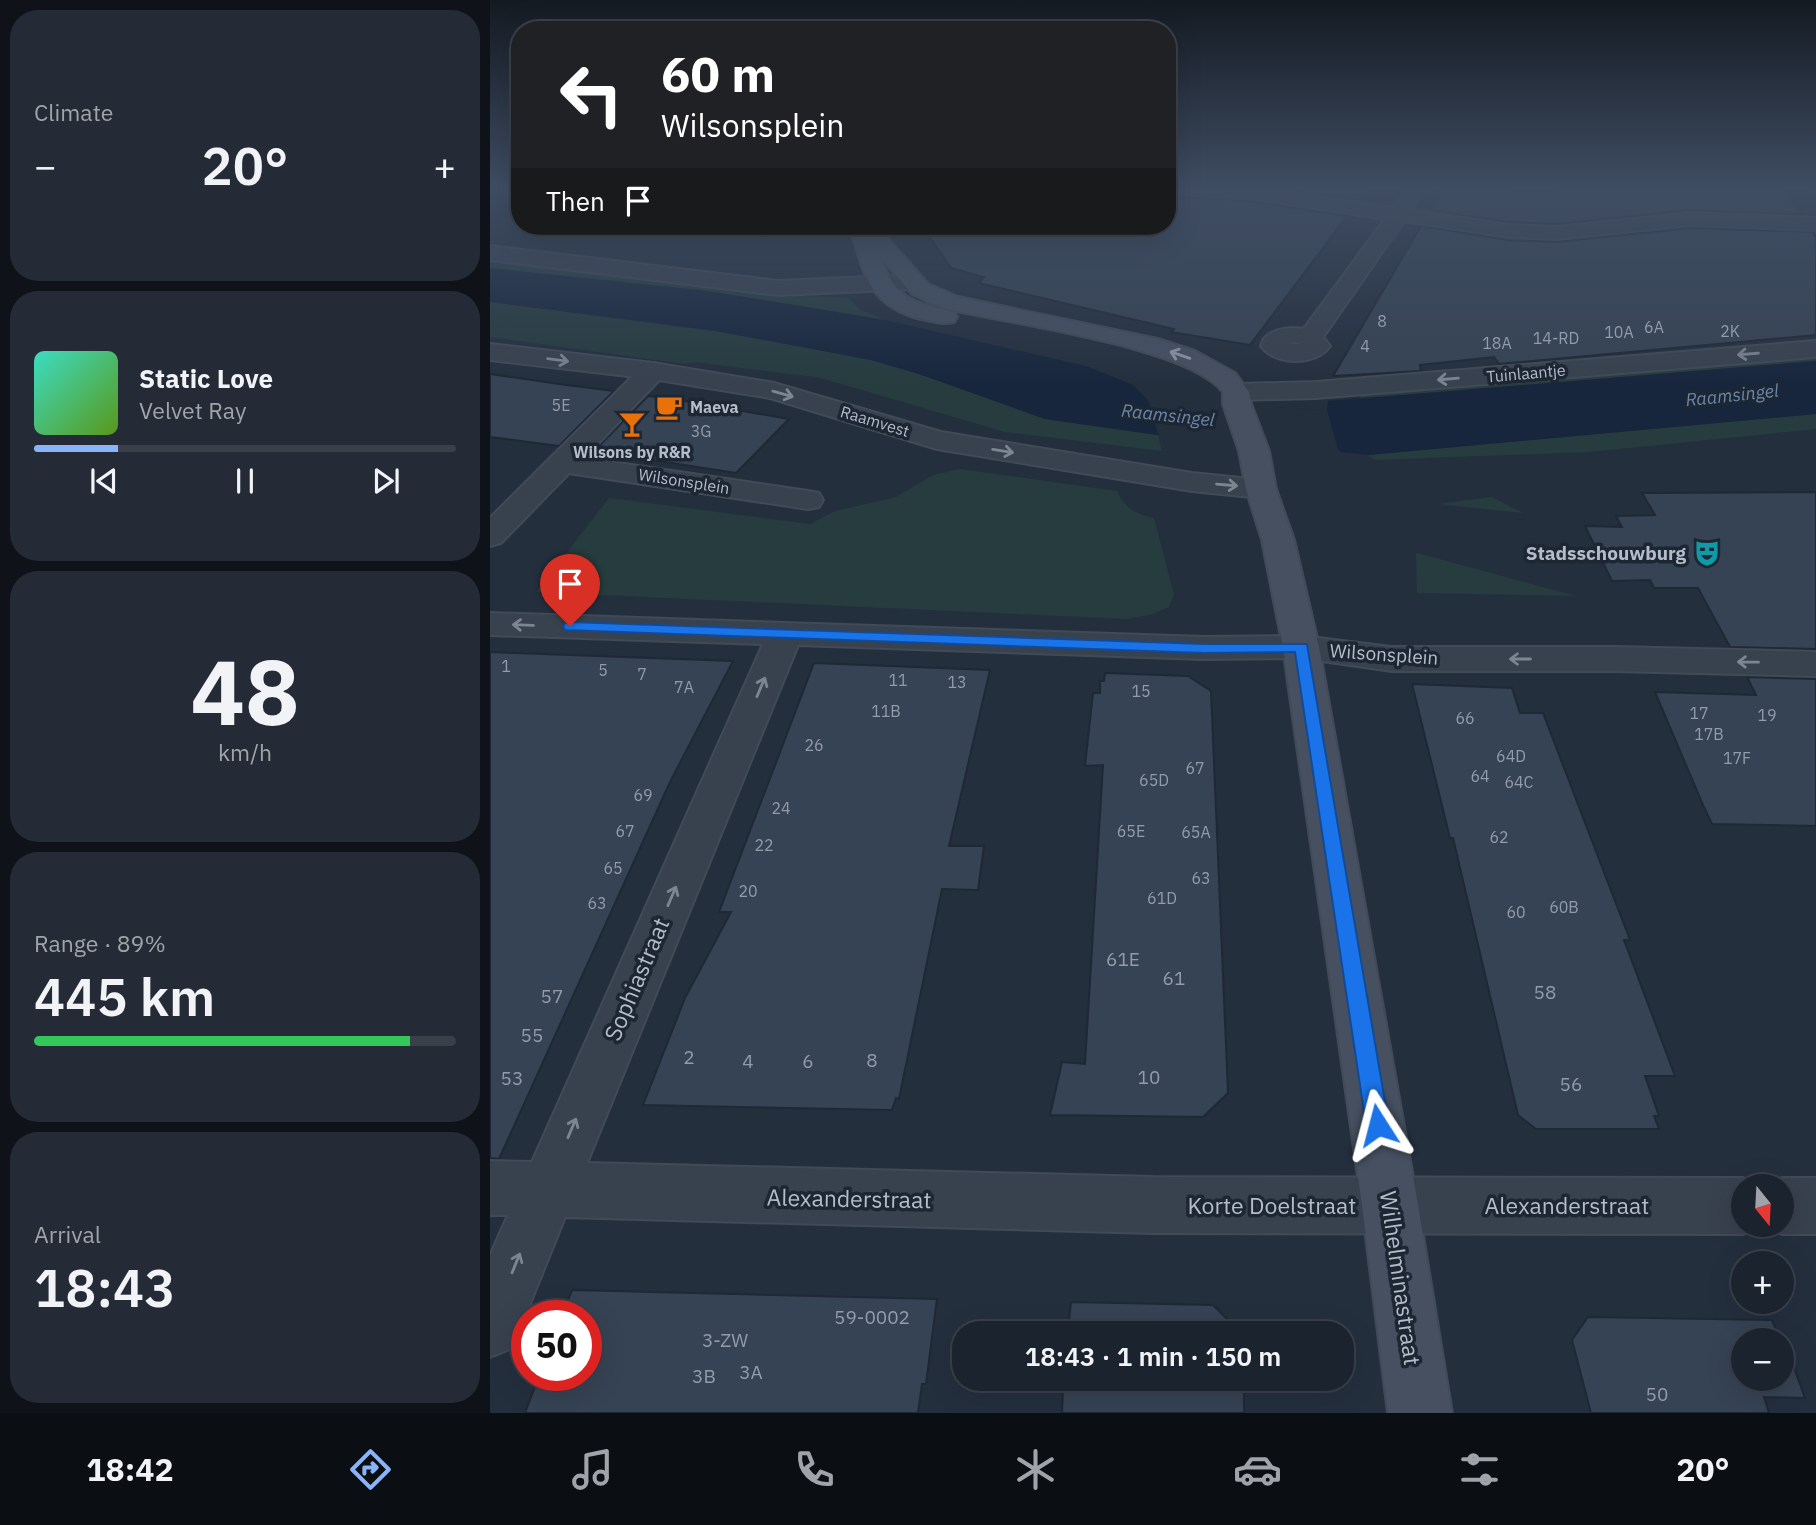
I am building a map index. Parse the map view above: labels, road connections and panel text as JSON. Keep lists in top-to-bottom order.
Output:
{
  "streets": {
    "main road": ["Wilhelminastraat"],
    "street": [
      "Tuinlaantje",
      "Raamvest",
      "Wilsonsplein",
      "Sophiastraat",
      "Alexanderstraat",
      "Korte Doelstraat"
    ]
  },
  "crossings": [
    ["Tuinlaantje", "Wilhelminastraat"],
    ["Raamvest", "Wilhelminastraat"],
    ["Wilsonsplein", "Sophiastraat"],
    ["Wilsonsplein", "Wilhelminastraat"],
    ["Sophiastraat", "Alexanderstraat"],
    ["Alexanderstraat", "Korte Doelstraat"],
    ["Alexanderstraat", "Wilhelminastraat"],
    ["Korte Doelstraat", "Wilhelminastraat"]
  ],
  "one_way": ["Tuinlaantje", "Sophiastraat"],
  "water": ["Raamsingel"],
  "places": {
    "cafe": ["Maeva"],
    "bar": ["Wilsons by R&R"],
    "theatre": ["Stadsschouwburg"]
  },
  "house_numbers": [
    "8",
    "6A",
    "2K",
    "10A",
    "14-RD",
    "18A",
    "4",
    "5E",
    "3G",
    "1",
    "5",
    "7",
    "11",
    "13",
    "7A",
    "15",
    "11B",
    "17",
    "19",
    "66",
    "17B",
    "26",
    "64D",
    "17F",
    "67",
    "64",
    "65D",
    "64C",
    "69",
    "24",
    "67",
    "65E",
    "65A",
    "62",
    "22",
    "65",
    "63",
    "20",
    "61D",
    "63",
    "60B",
    "60",
    "61E",
    "61",
    "58",
    "57",
    "55",
    "2",
    "8",
    "4",
    "6",
    "10",
    "53",
    "56",
    "59-0002",
    "3-ZW",
    "3A",
    "3B",
    "50"
  ],
  "north": "bottom",
  "page": {
    "tile": [
      "Climate",
      ["48", "km/h"],
      ["Range · 89%", "445 km"],
      ["Arrival", "18:43"]
    ],
    "turn": ["60 m", "Wilsonsplein"],
    "heat": ["−", "20°", "+"],
    "then": "Then",
    "song": ["Static Love", "Velvet Ray"],
    "map_buttons": ["+", "−"],
    "limit": "50",
    "trip": "18:43 · 1 min · 150 m",
    "tabs": ["18:42", "20°"]
  }
}
